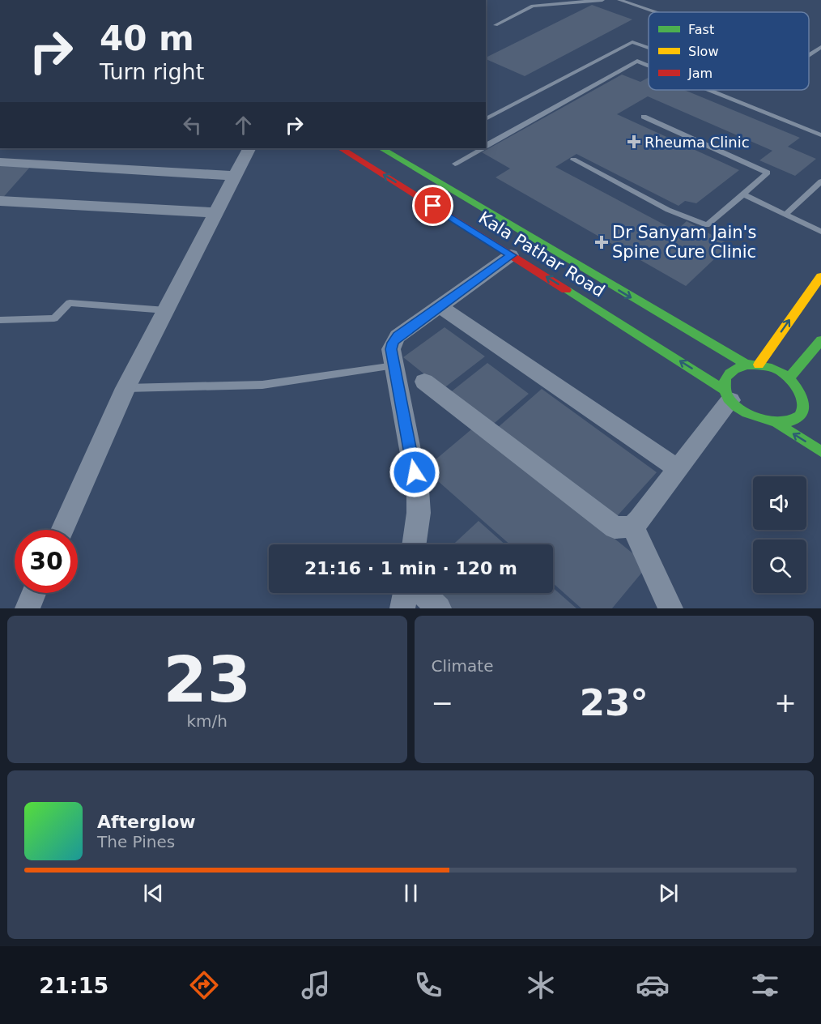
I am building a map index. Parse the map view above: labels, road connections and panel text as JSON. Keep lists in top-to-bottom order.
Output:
{
  "streets": {
    "street": ["Kala Pathar Road"]
  },
  "places": {
    "health": ["Rheuma Clinic", "Dr Sanyam Jain's Spine Cure Clinic"]
  },
  "legend": ["Fast", "Slow", "Jam"],
  "page": {
    "turn": ["40 m", "Turn right"],
    "limit": "30",
    "trip": "21:16 · 1 min · 120 m",
    "tile": [
      ["23", "km/h"],
      "Climate"
    ],
    "heat": ["−", "23°", "+"],
    "song": ["Afterglow", "The Pines"],
    "tabs": "21:15"
  }
}
